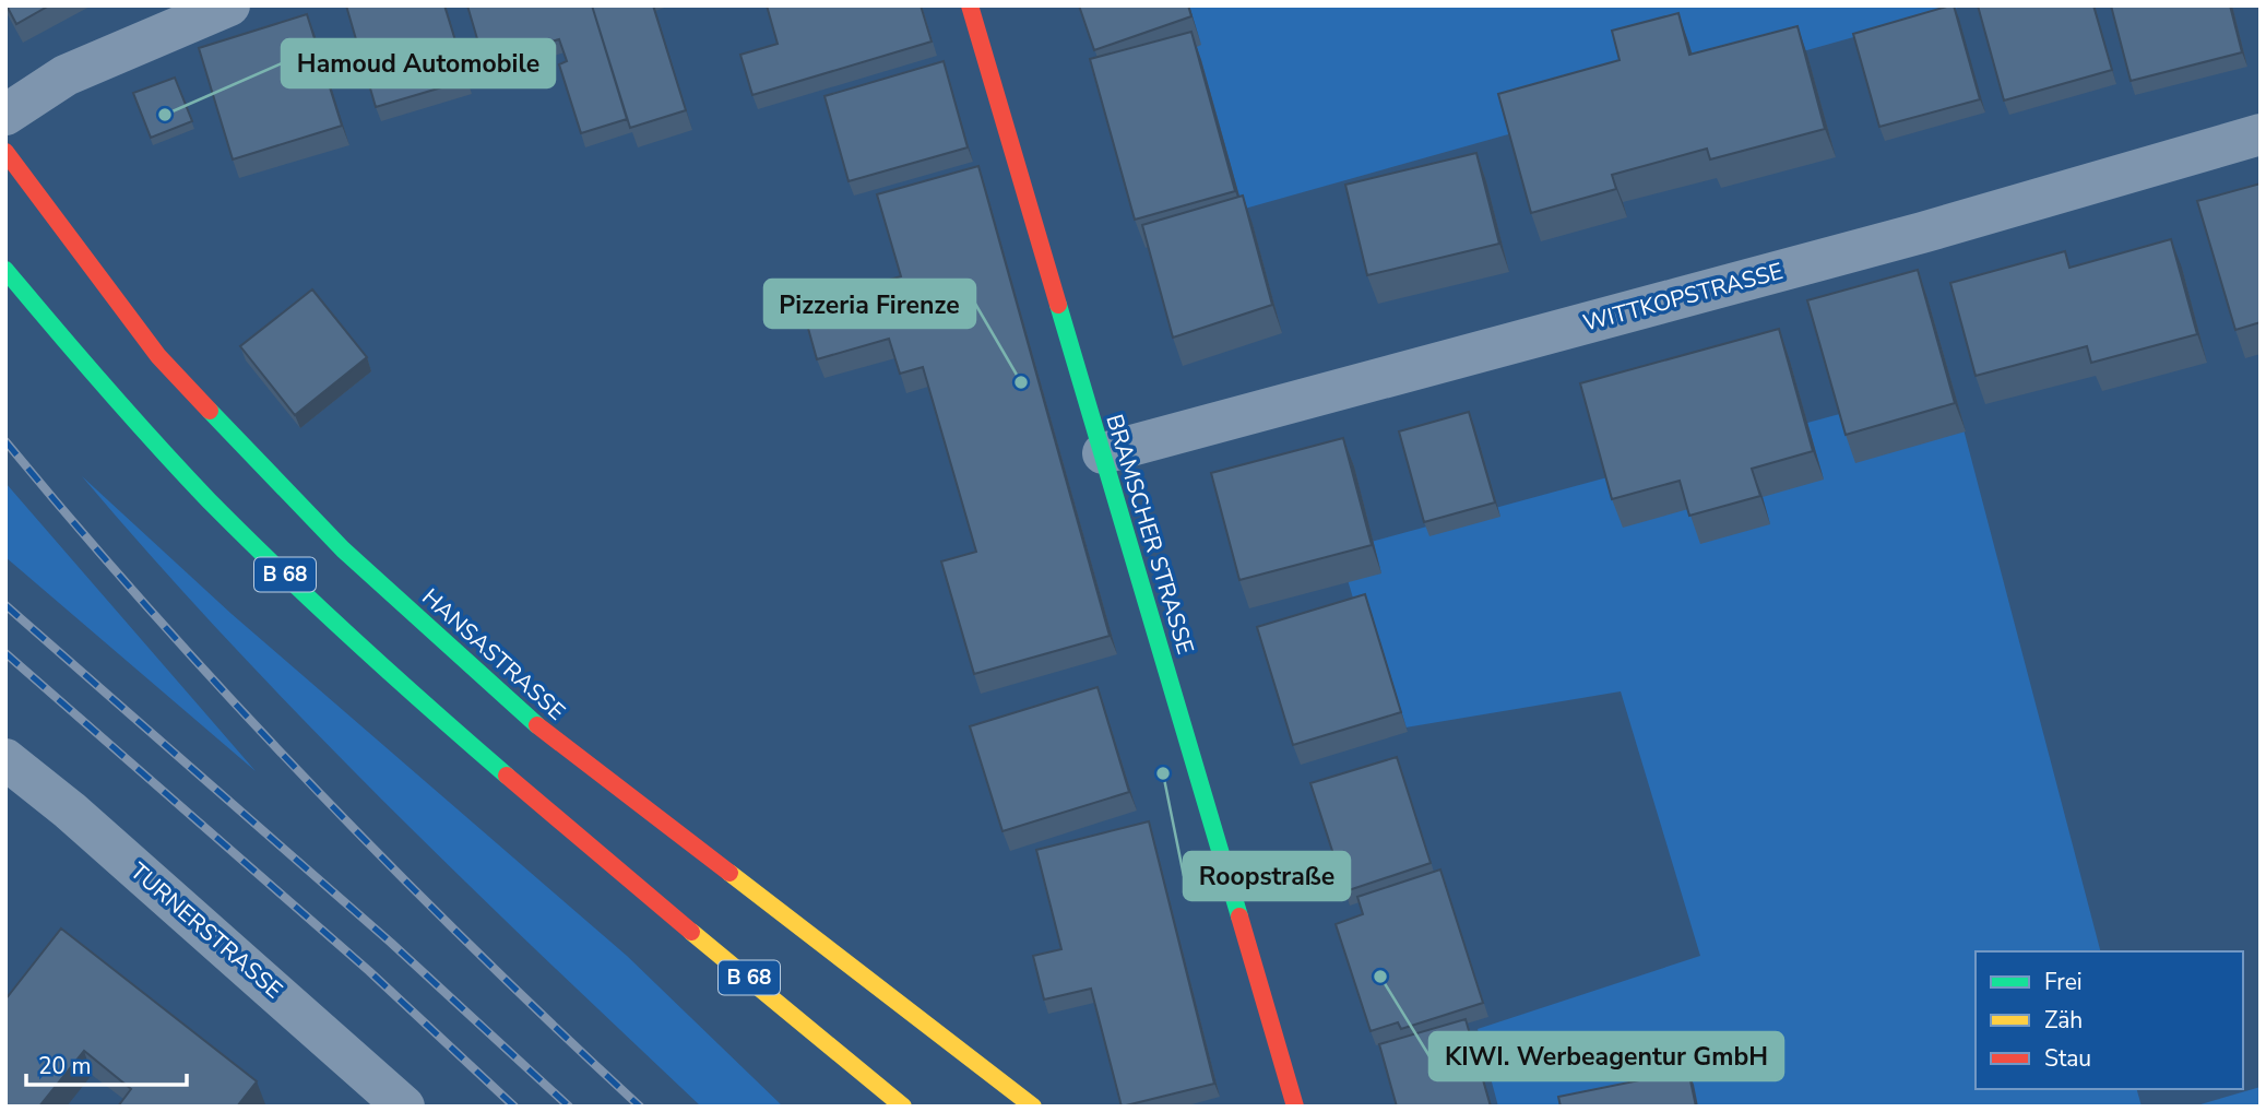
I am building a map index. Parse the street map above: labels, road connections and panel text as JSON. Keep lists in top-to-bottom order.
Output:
{
  "streets": {
    "main road": ["BRAMSCHER STRASSE", "B 68", "HANSASTRASSE"],
    "street": ["WITTKOPSTRASSE", "TURNERSTRASSE"]
  },
  "crossings": [
    ["WITTKOPSTRASSE", "BRAMSCHER STRASSE"]
  ],
  "places": [
    "Hamoud Automobile",
    "Pizzeria Firenze",
    "Roopstraße",
    "KIWI. Werbeagentur GmbH"
  ],
  "legend": ["Frei", "Zäh", "Stau"],
  "scale_bar": "20 m"
}
